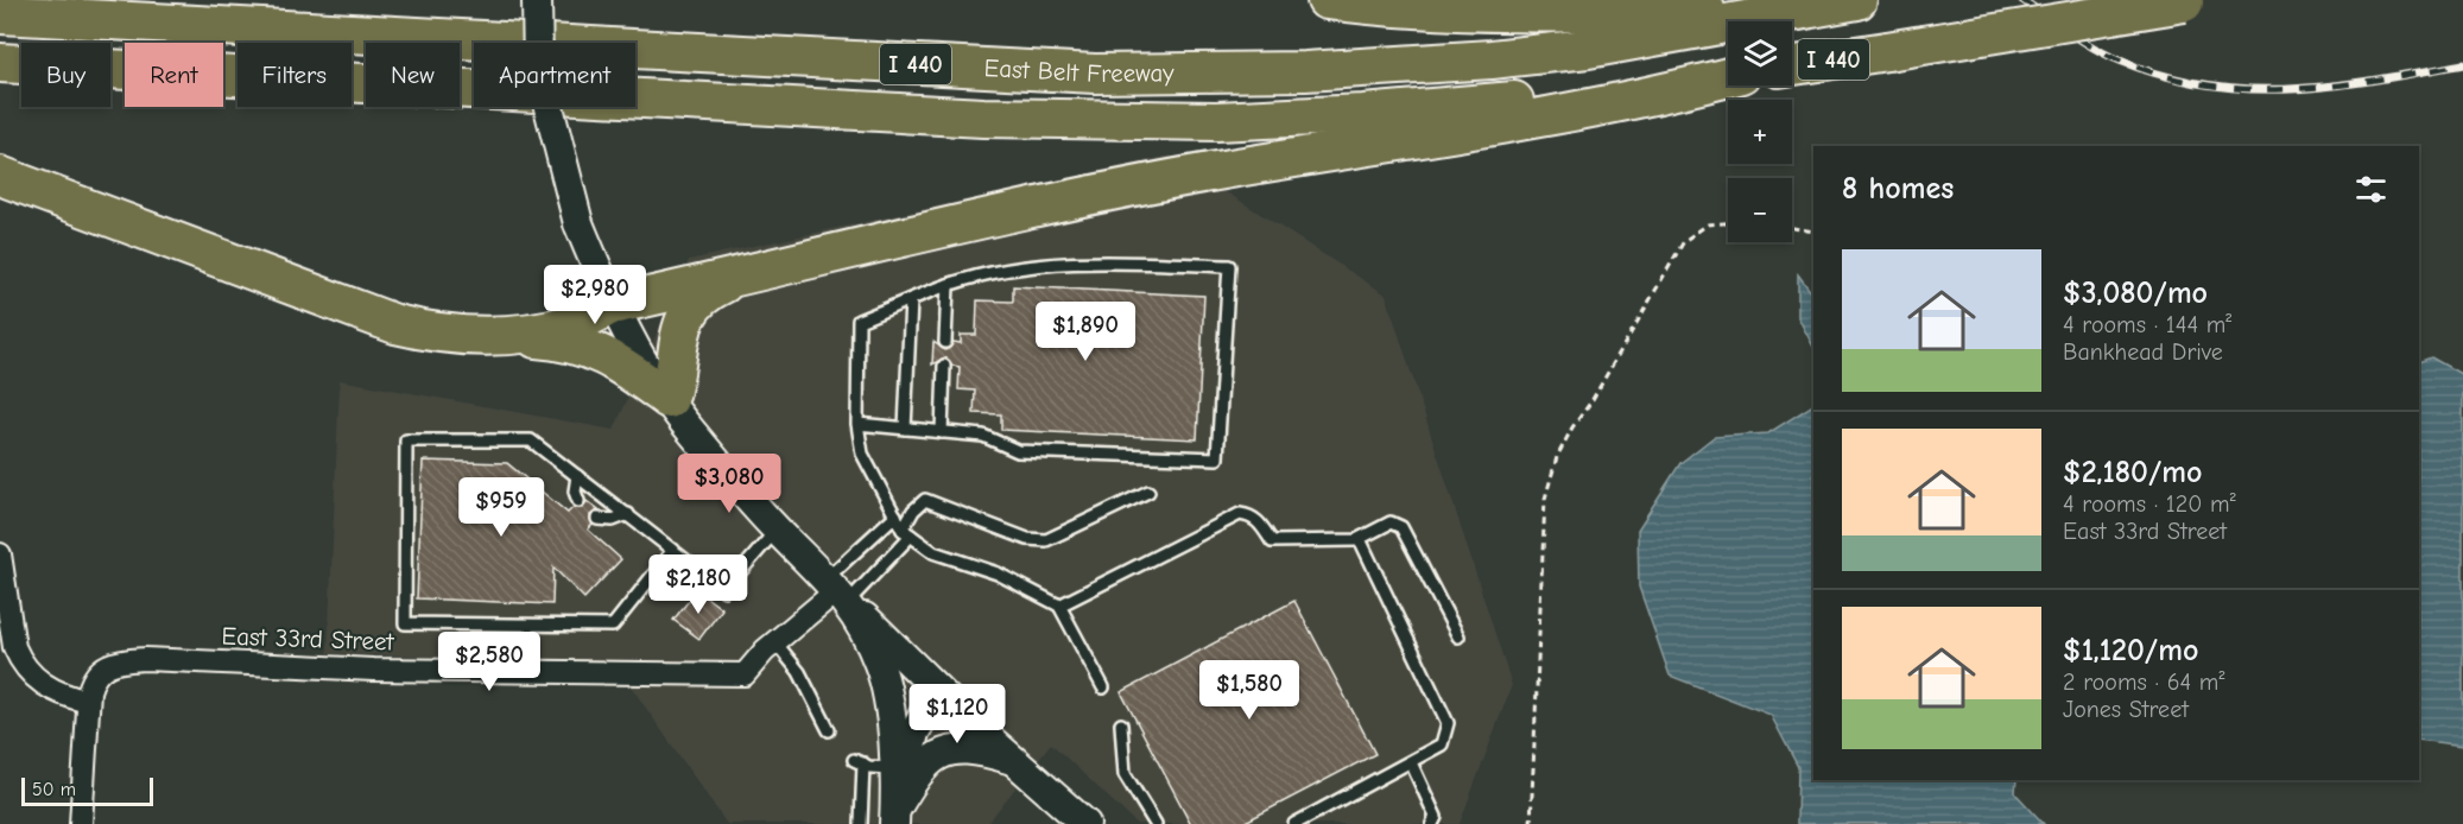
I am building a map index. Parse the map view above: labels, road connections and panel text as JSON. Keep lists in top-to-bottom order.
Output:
{
  "streets": {
    "highway": ["I 440", "East Belt Freeway"],
    "street": ["East 33rd Street"]
  },
  "scale_bar": "50 m",
  "page": {
    "map_buttons": ["+", "−"],
    "chip": [
      "Buy",
      "Rent",
      "Filters",
      "New",
      "Apartment"
    ],
    "heading": "8 homes",
    "list": [
      {
        "name": "$3,080/mo",
        "note": "4 rooms · 144 m² · Bankhead Drive"
      },
      {
        "name": "$2,180/mo",
        "note": "4 rooms · 120 m² · East 33rd Street"
      },
      {
        "name": "$1,120/mo",
        "note": "2 rooms · 64 m² · Jones Street"
      }
    ],
    "price": [
      "$2,980",
      "$1,890",
      "$3,080",
      "$959",
      "$2,180",
      "$2,580",
      "$1,580",
      "$1,120"
    ],
    "scale": "50 m"
  }
}
